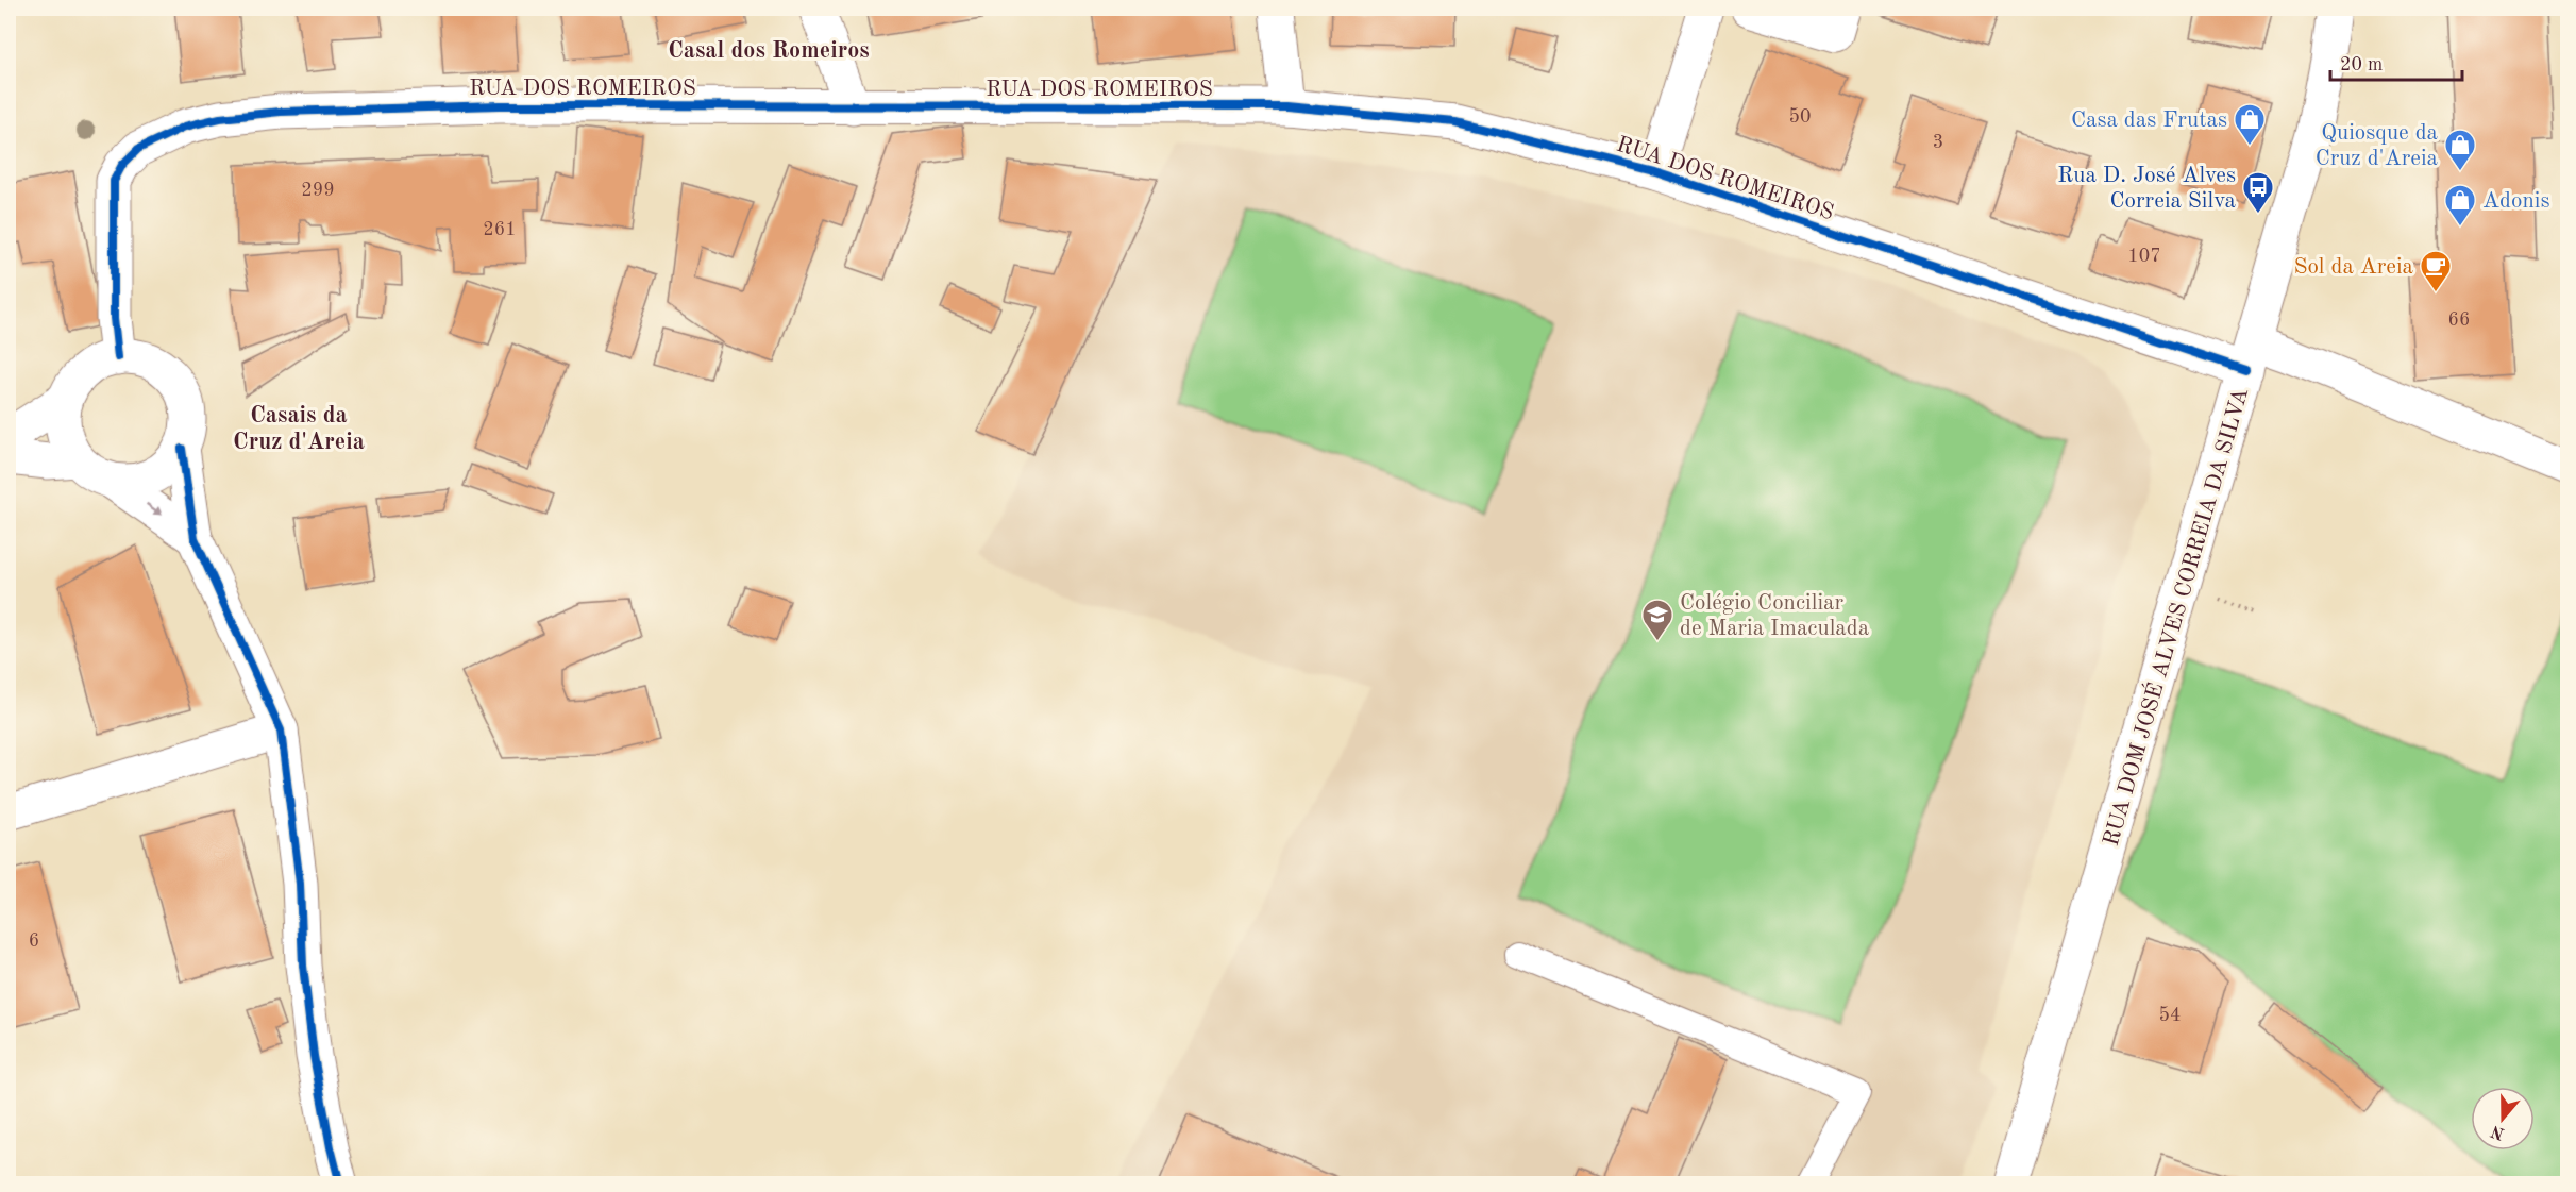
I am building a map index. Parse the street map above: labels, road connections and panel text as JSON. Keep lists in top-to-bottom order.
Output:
{
  "streets": {
    "street": ["RUA DOS ROMEIROS", "RUA DOM JOSÉ ALVES CORREIA DA SILVA"]
  },
  "crossings": [
    ["RUA DOS ROMEIROS", "RUA DOM JOSÉ ALVES CORREIA DA SILVA"]
  ],
  "districts": ["Casal dos Romeiros", "Casais da Cruz d'Areia"],
  "places": {
    "shop": ["Casa das Frutas", "Quiosque da Cruz d'Areia", "Adonis"],
    "bus stop": ["Rua D. José Alves Correia Silva"],
    "cafe": ["Sol da Areia"],
    "school or university": ["Colégio Conciliar de Maria Imaculada"]
  },
  "house_numbers": [
    "50",
    "3",
    "299",
    "261",
    "107",
    "66",
    "6",
    "54"
  ],
  "scale_bar": "20 m",
  "north": "bottom"
}
